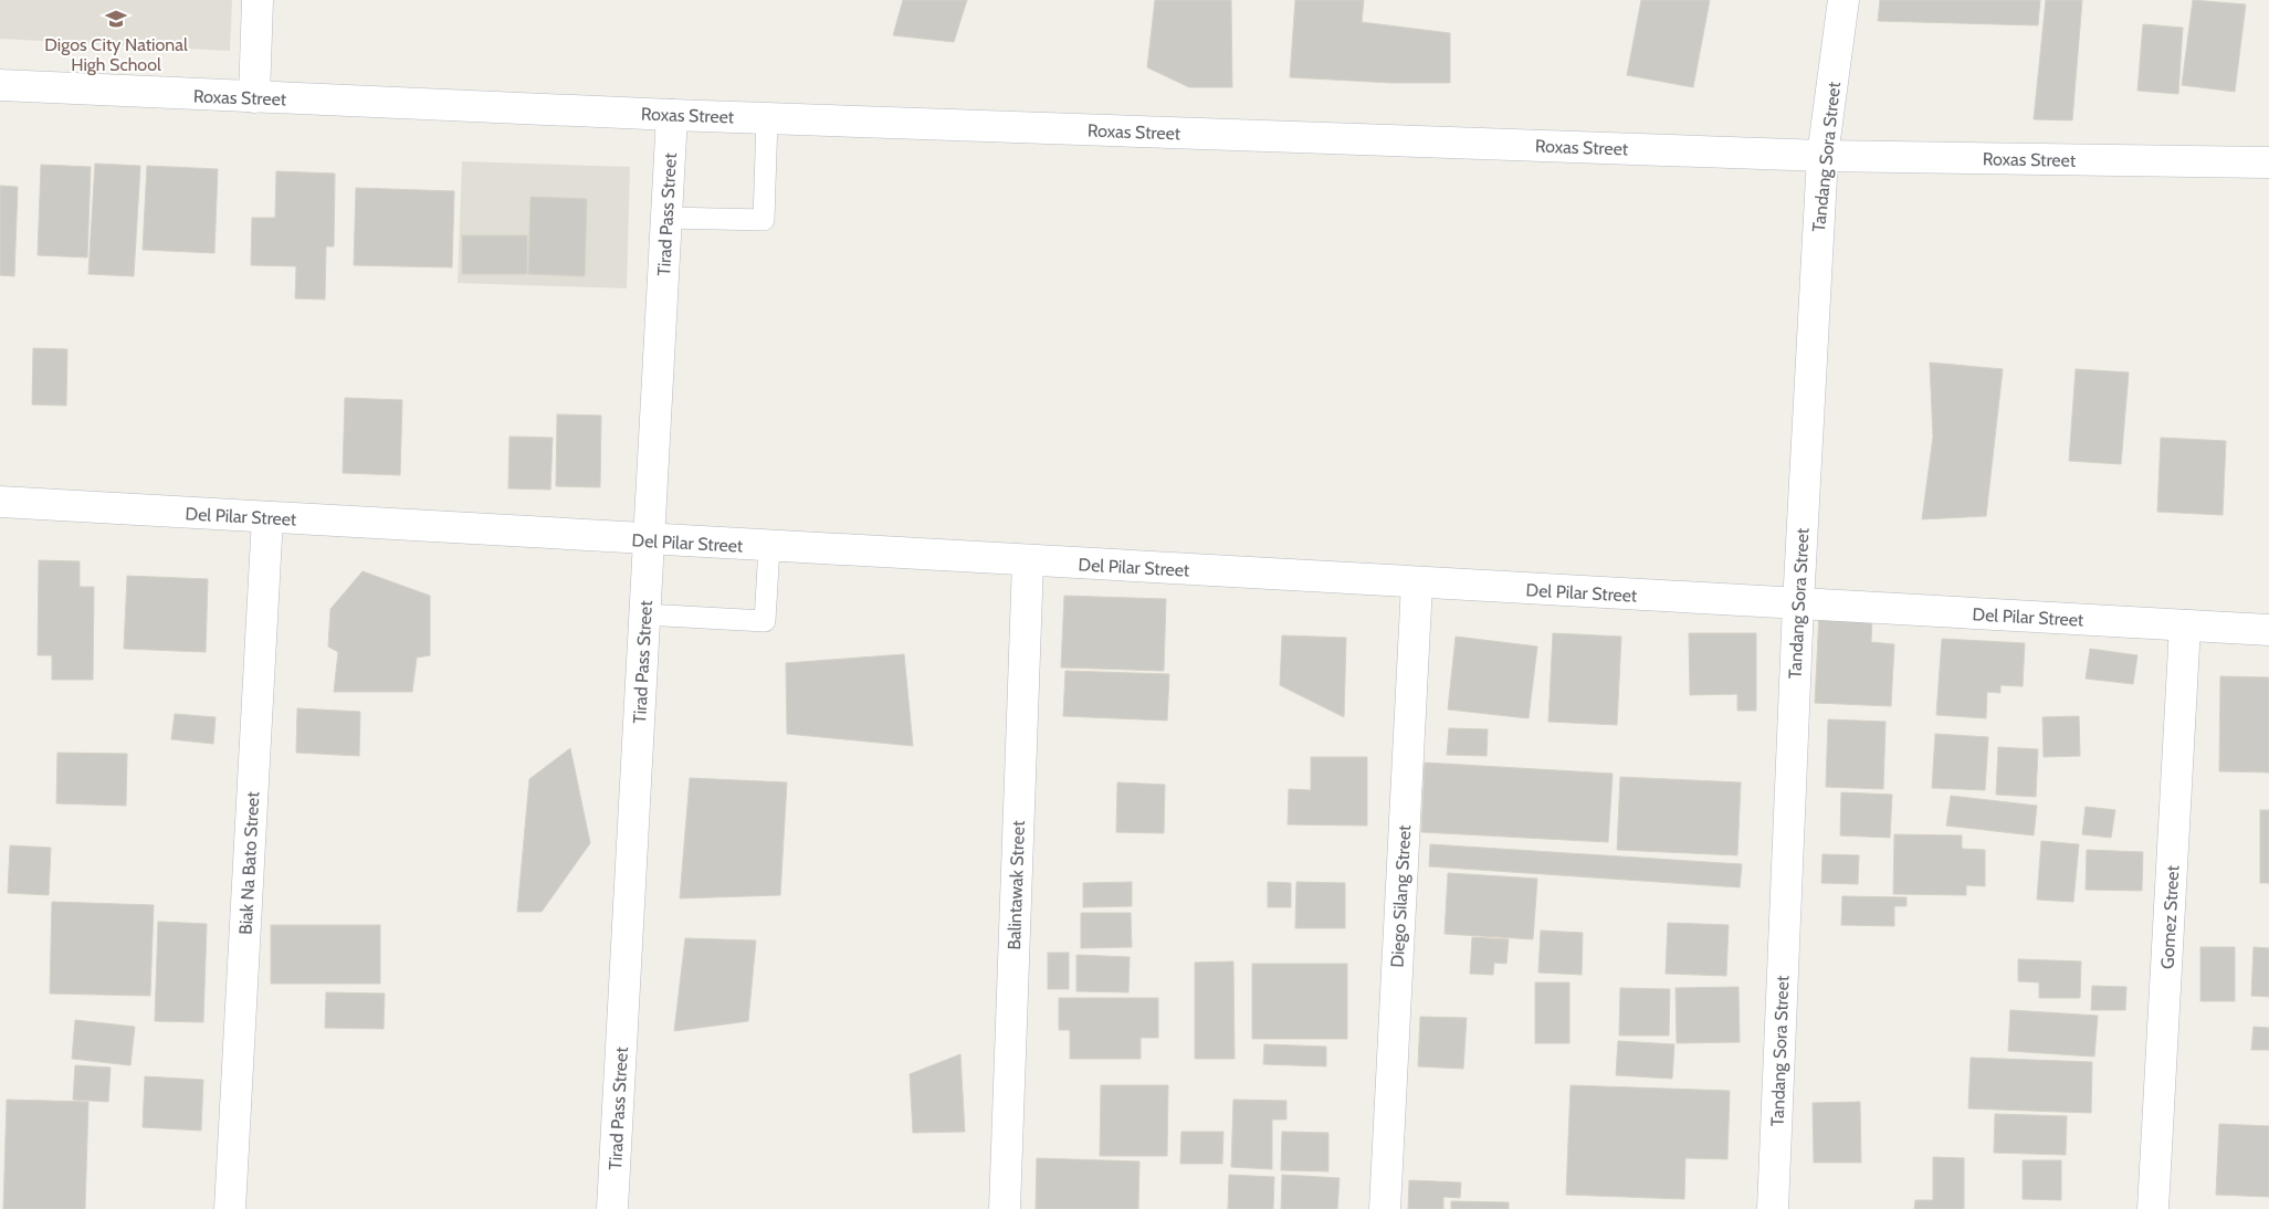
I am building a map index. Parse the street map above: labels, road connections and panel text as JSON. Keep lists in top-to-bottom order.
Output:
{
  "streets": {
    "street": [
      "Roxas Street",
      "Tandang Sora Street",
      "Tirad Pass Street",
      "Del Pilar Street",
      "Biak Na Bato Street",
      "Balintawak Street",
      "Diego Silang Street",
      "Gomez Street"
    ]
  },
  "crossings": [
    ["Roxas Street", "Tandang Sora Street"],
    ["Roxas Street", "Tirad Pass Street"],
    ["Tandang Sora Street", "Del Pilar Street"],
    ["Tirad Pass Street", "Del Pilar Street"],
    ["Del Pilar Street", "Biak Na Bato Street"],
    ["Del Pilar Street", "Balintawak Street"],
    ["Del Pilar Street", "Diego Silang Street"],
    ["Del Pilar Street", "Gomez Street"]
  ],
  "places": {
    "school or university": ["Digos City National High School"]
  }
}
